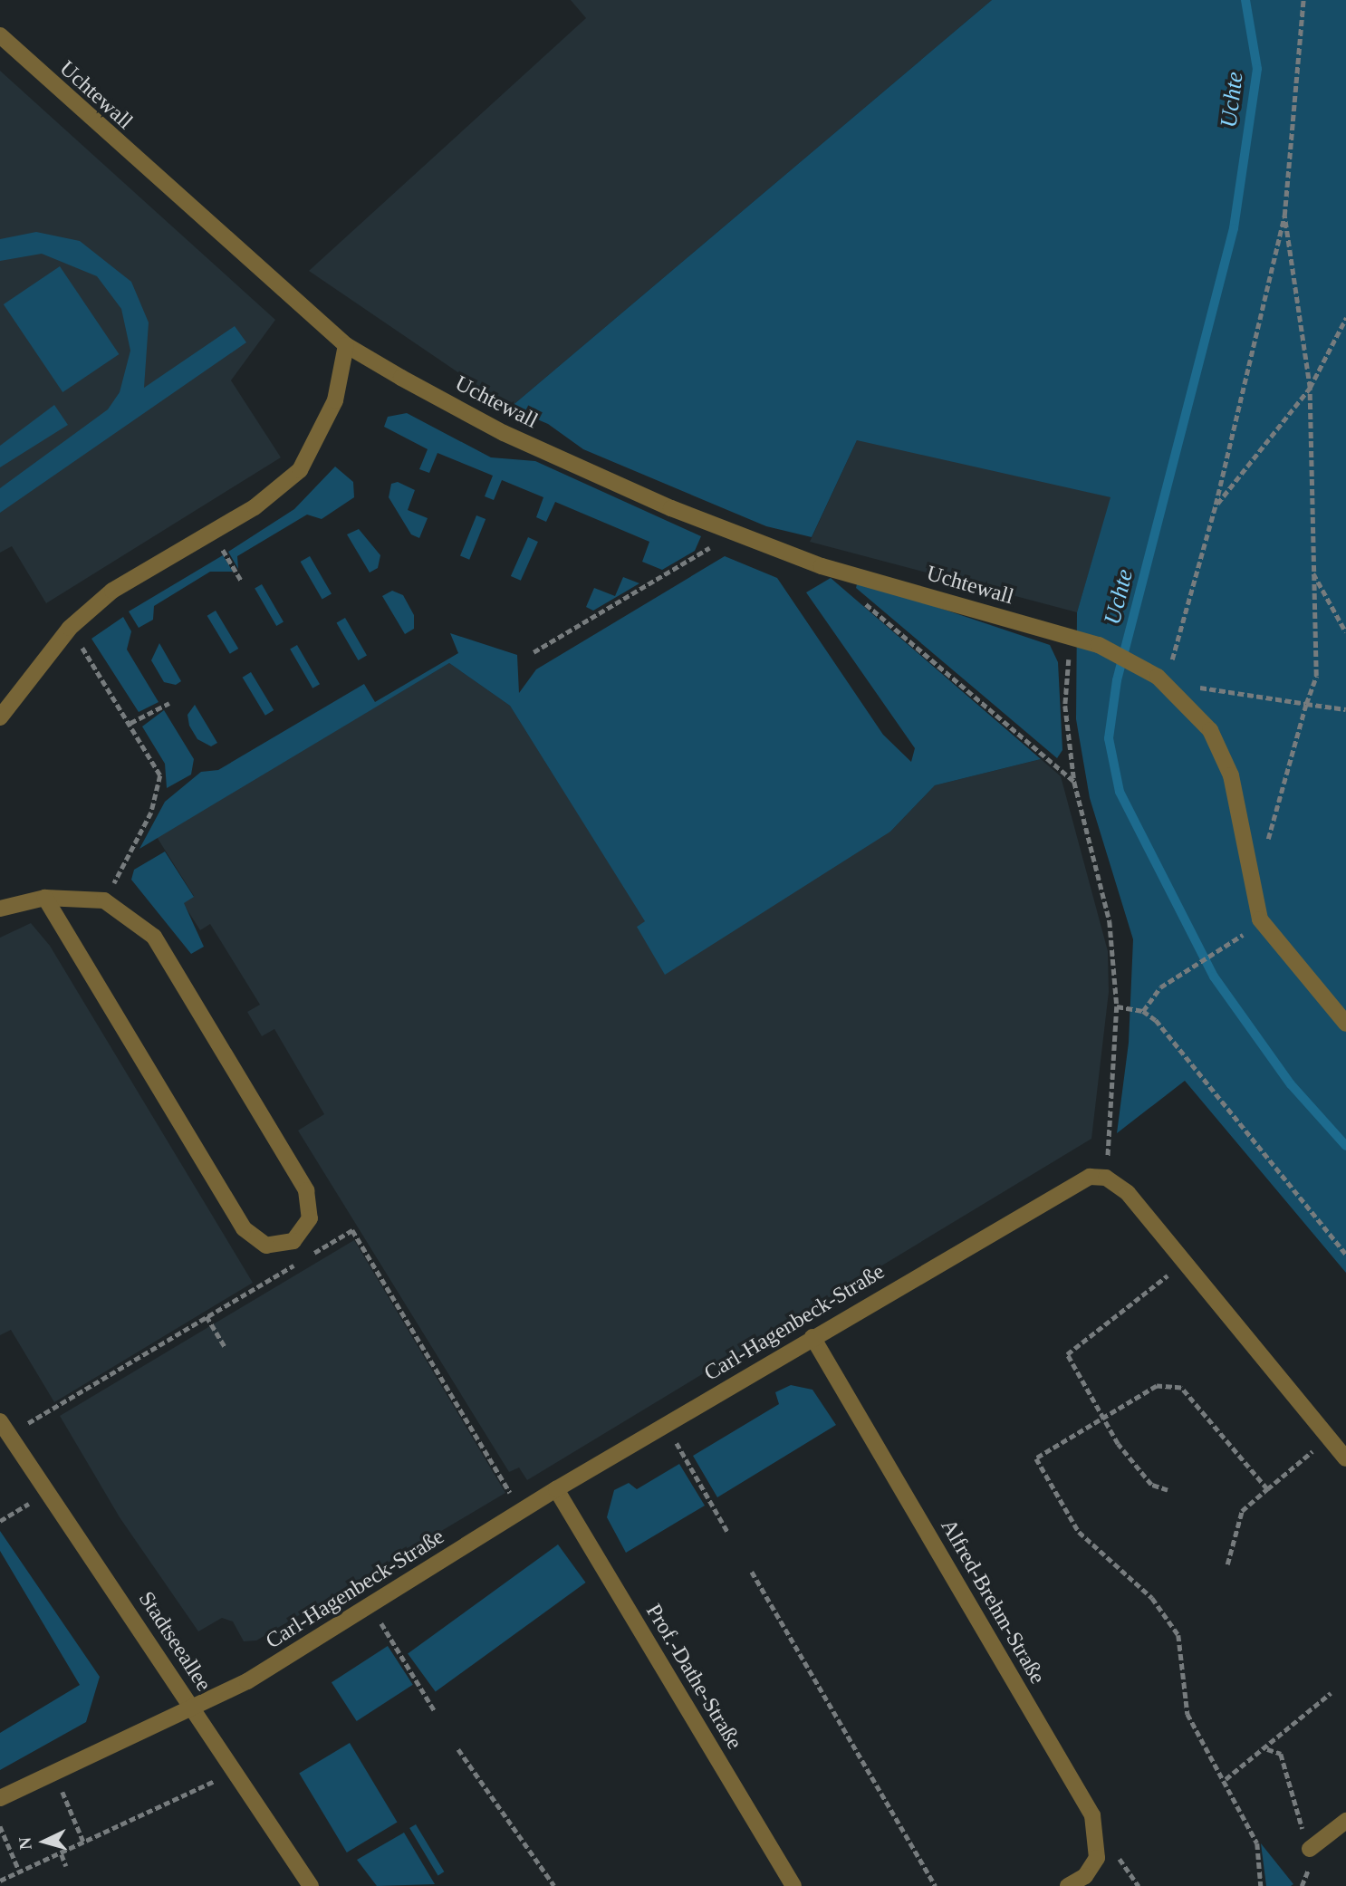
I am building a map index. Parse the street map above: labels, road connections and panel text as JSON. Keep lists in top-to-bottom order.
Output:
{
  "streets": {
    "street": [
      "Uchtewall",
      "Carl-Hagenbeck-Straße",
      "Alfred-Brehm-Straße",
      "Stadtseeallee",
      "Prof.-Dathe-Straße"
    ]
  },
  "crossings": [
    ["Carl-Hagenbeck-Straße", "Alfred-Brehm-Straße"],
    ["Carl-Hagenbeck-Straße", "Stadtseeallee"],
    ["Carl-Hagenbeck-Straße", "Prof.-Dathe-Straße"]
  ],
  "water": ["Uchte"],
  "north": "left"
}
